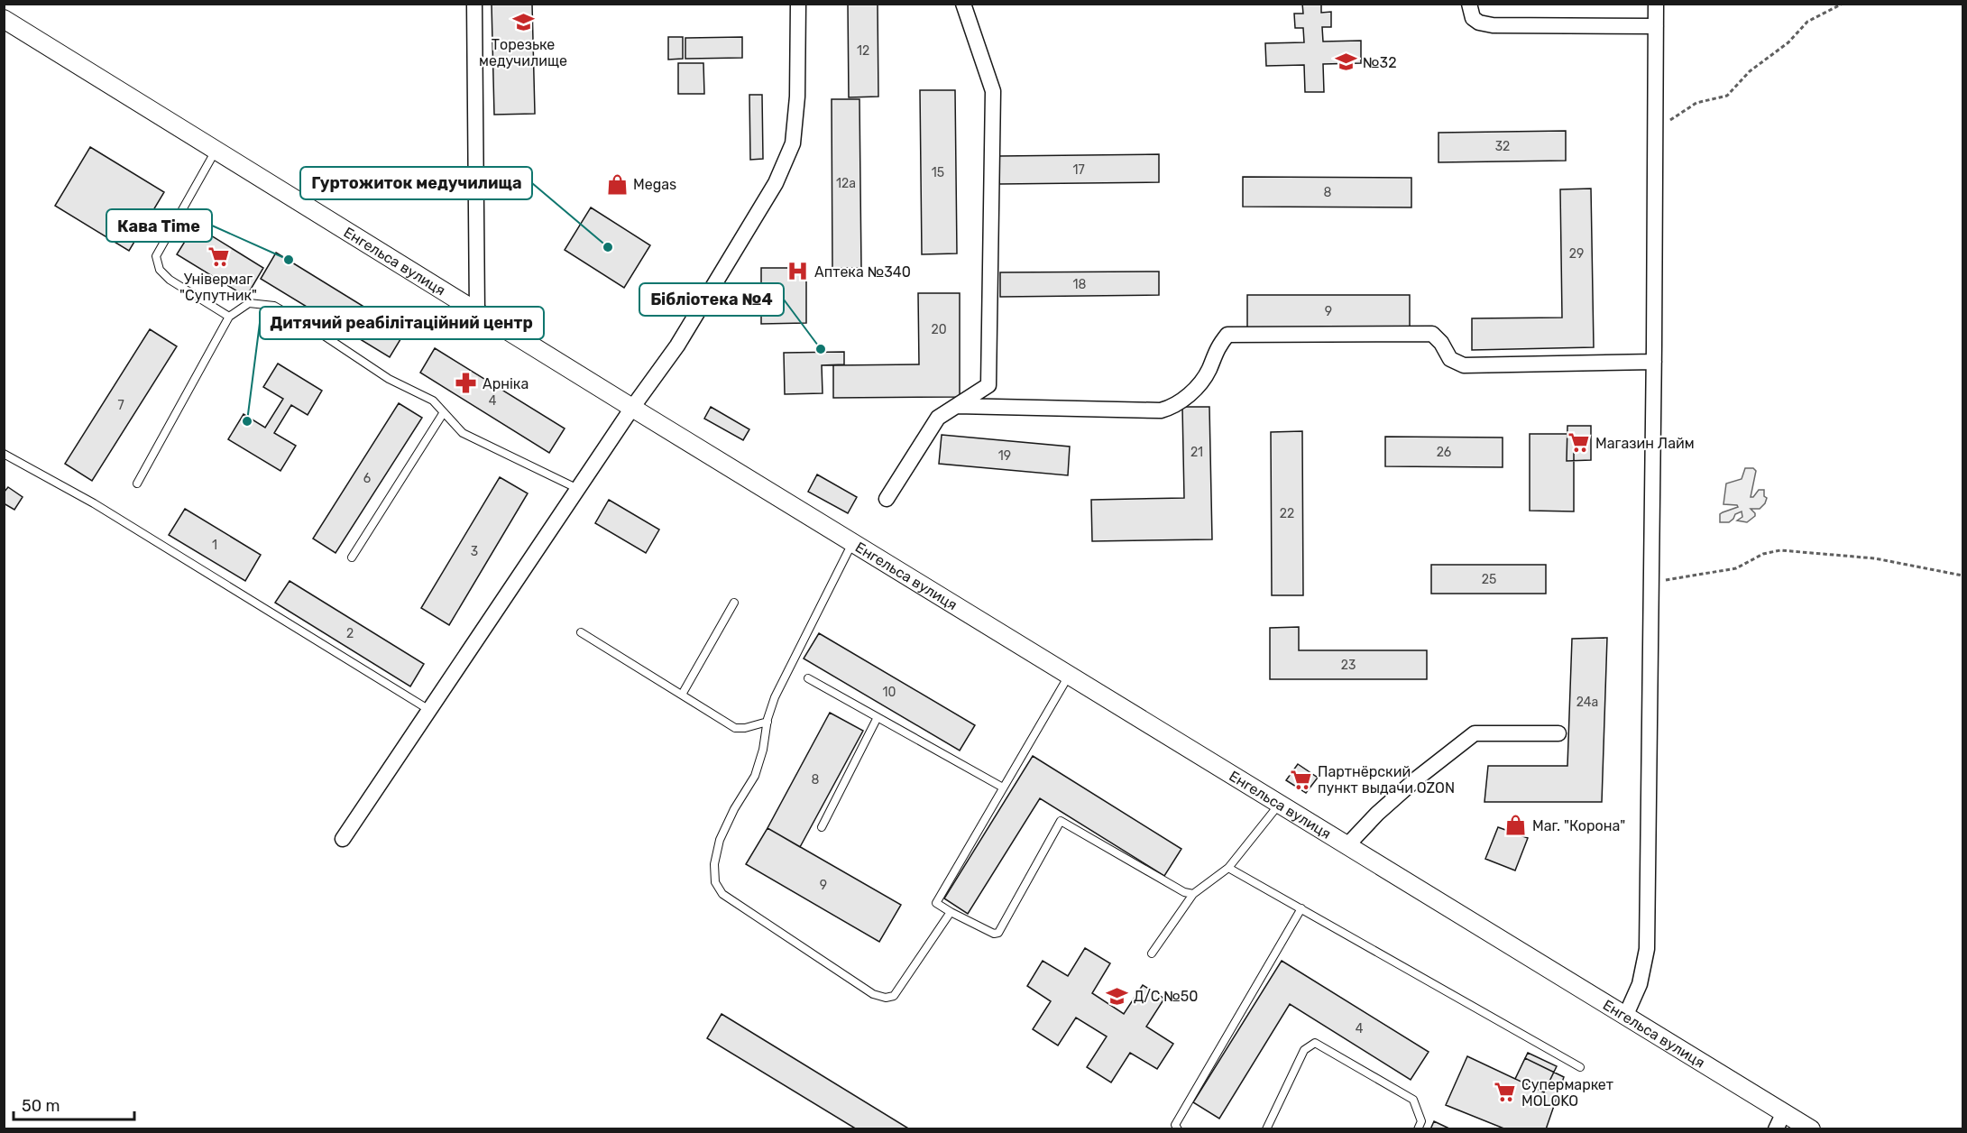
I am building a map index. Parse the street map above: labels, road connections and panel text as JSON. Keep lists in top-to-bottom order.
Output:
{
  "streets": {
    "street": ["Енгельса вулиця"]
  },
  "places": {
    "school or university": ["Торезьке медучилище", "№32", "Д/С №50"],
    "shop": ["Megas", "Маг. \"Корона\""],
    "other": [
      "Гуртожиток медучилища",
      "Кава Time",
      "Бібліотека №4",
      "Дитячий реабілітаційний центр"
    ],
    "supermarket": [
      "Універмаг \"Супутник\"",
      "Магазин Лайм",
      "Партнёрский пункт выдачи OZON",
      "Супермаркет MOLOKO"
    ],
    "hospital": ["Аптека №340"],
    "pharmacy": ["Арніка"]
  },
  "house_numbers": [
    "12",
    "32",
    "17",
    "15",
    "12а",
    "8",
    "29",
    "18",
    "9",
    "20",
    "4",
    "7",
    "21",
    "26",
    "19",
    "6",
    "22",
    "1",
    "3",
    "25",
    "2",
    "23",
    "10",
    "24а",
    "8",
    "9",
    "4"
  ],
  "scale_bar": "50 m"
}
